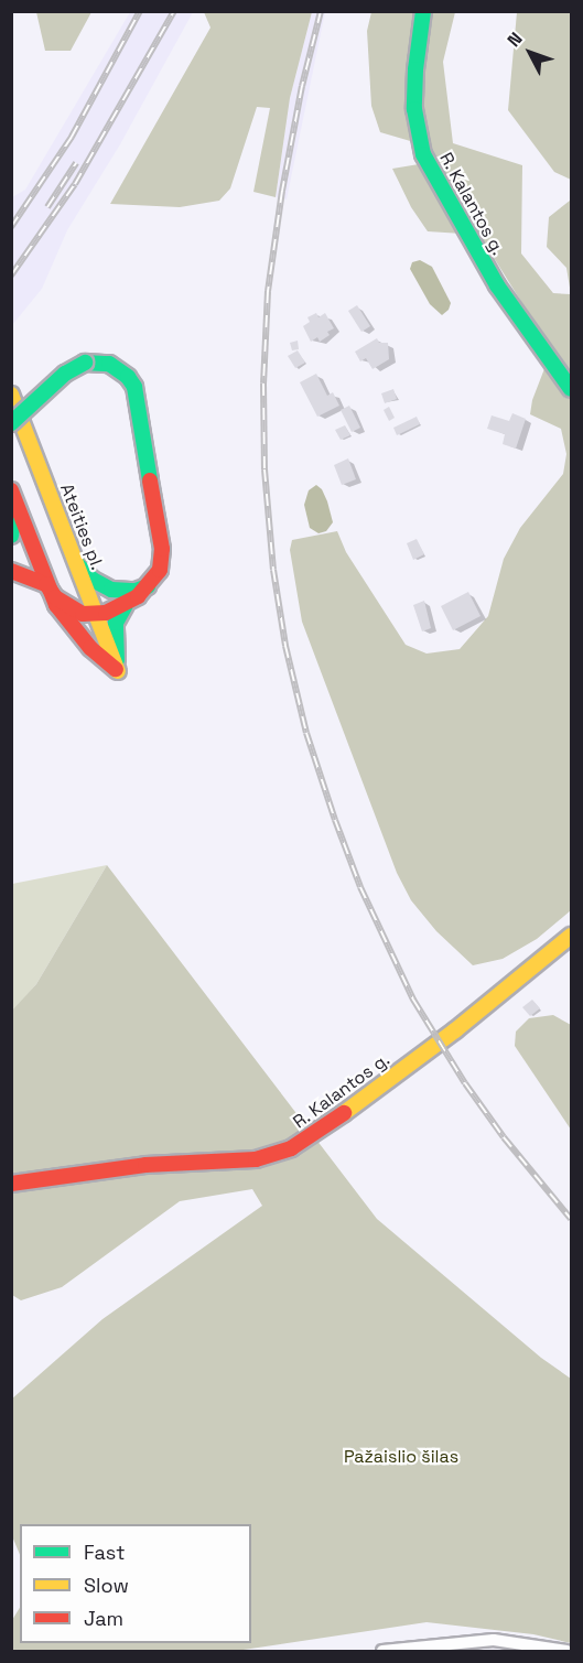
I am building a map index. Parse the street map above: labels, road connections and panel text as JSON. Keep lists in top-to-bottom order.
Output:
{
  "streets": {
    "main road": ["R. Kalantos g.", "Ateities pl."]
  },
  "parks": ["Pažaislio šilas"],
  "legend": ["Fast", "Slow", "Jam"],
  "north": "top left"
}
